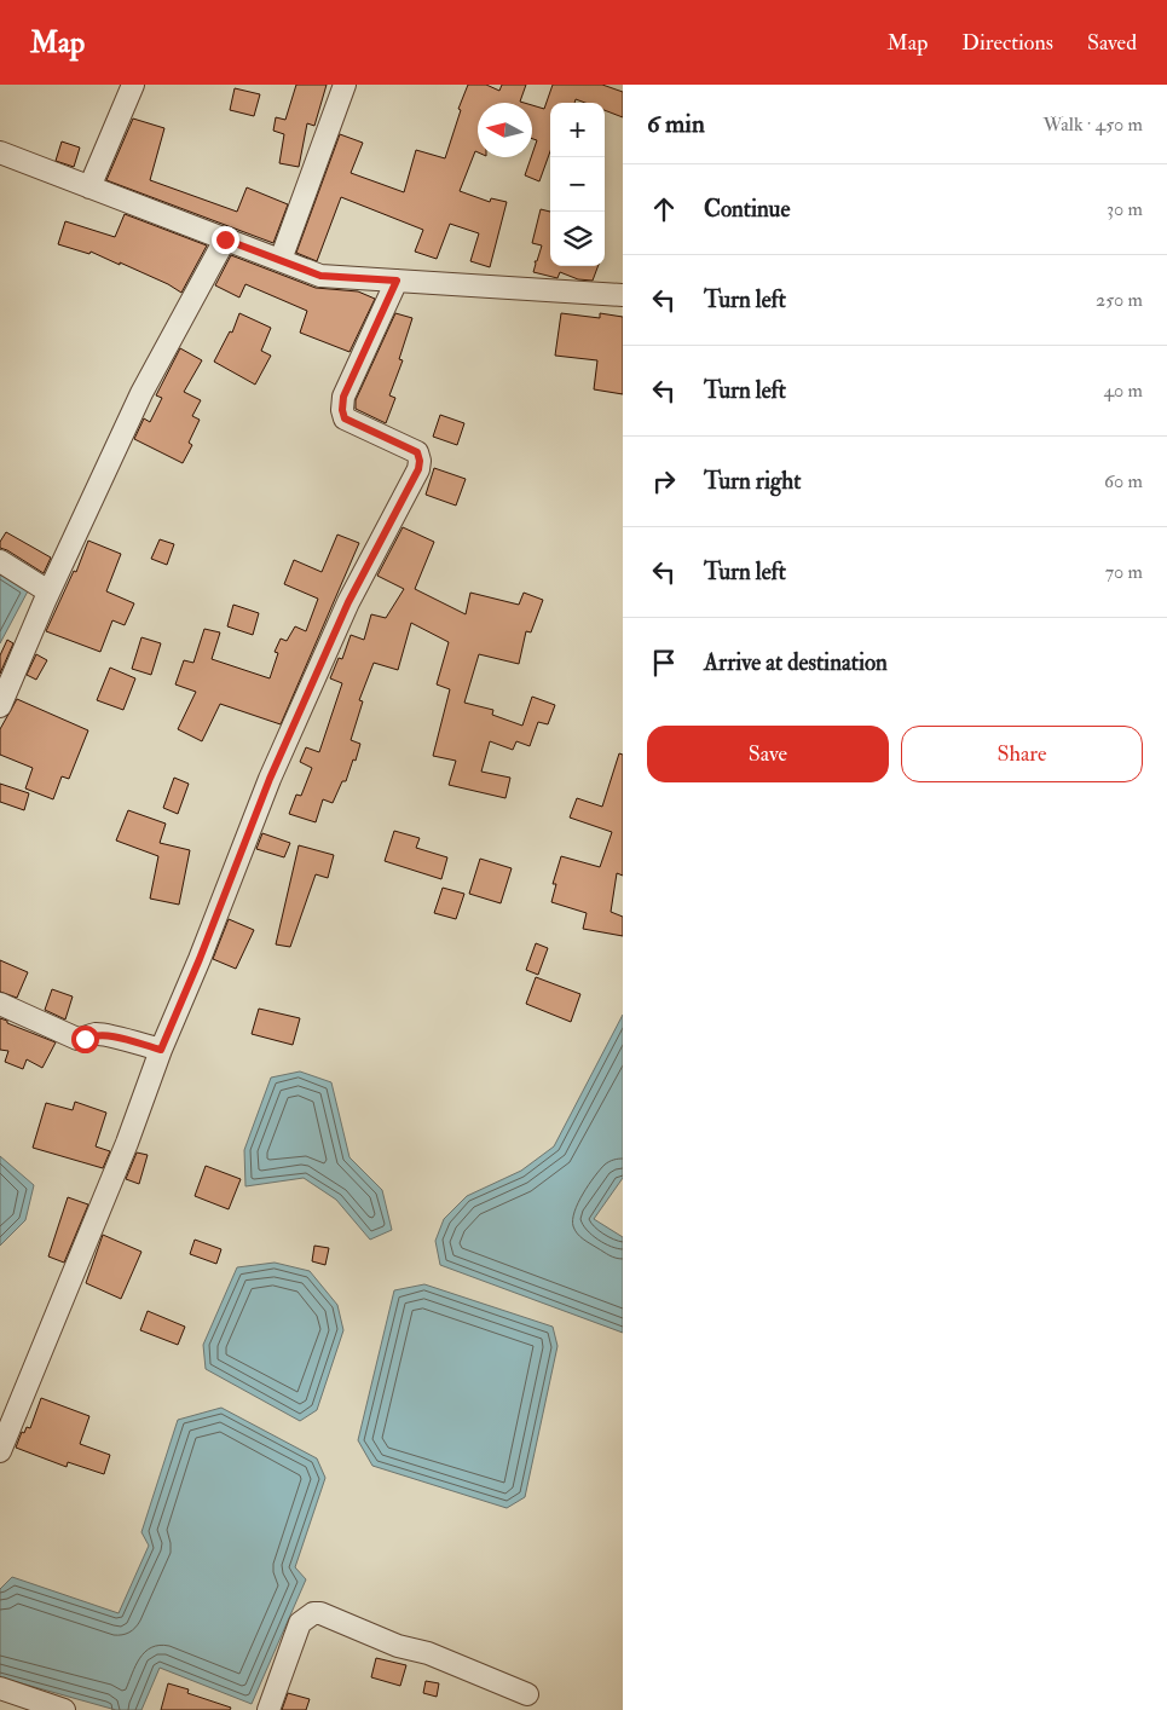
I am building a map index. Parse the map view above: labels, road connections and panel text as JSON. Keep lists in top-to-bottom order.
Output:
{
  "north": "left",
  "page": {
    "header": "Map",
    "nav": ["Map", "Directions", "Saved"],
    "heading": ["6 min", "Walk · 450 m"],
    "map_buttons": ["+", "−"],
    "list": [
      ["Continue", "30 m"],
      ["Turn left", "250 m"],
      ["Turn left", "40 m"],
      ["Turn right", "60 m"],
      ["Turn left", "70 m"],
      "Arrive at destination"
    ],
    "buttons": ["Save", "Share"]
  }
}
